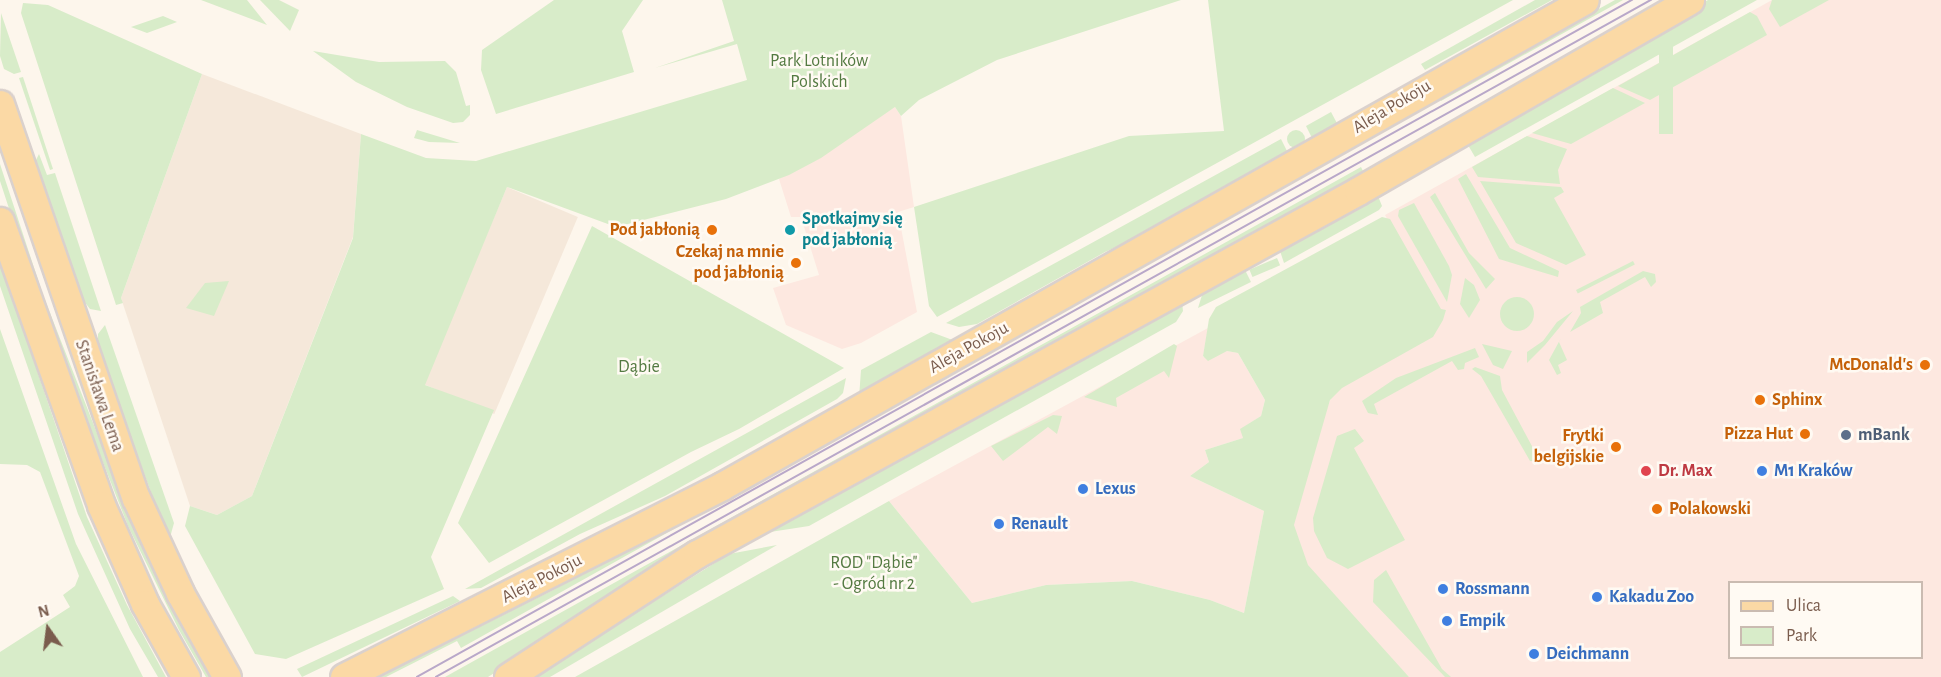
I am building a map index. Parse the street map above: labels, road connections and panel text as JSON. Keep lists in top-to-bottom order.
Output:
{
  "streets": {
    "main road": ["Aleja Pokoju", "Stanisława Lema"]
  },
  "parks": ["Park Lotników Polskich", "Dąbie", "ROD \"Dąbie\" - Ogród nr 2"],
  "places": [
    "Pod jabłonią",
    "Spotkajmy się pod jabłonią",
    "Czekaj na mnie pod jabłonią",
    "McDonald's",
    "Sphinx",
    "Pizza Hut",
    "mBank",
    "Frytki belgijskie",
    "Dr. Max",
    "M1 Kraków",
    "Lexus",
    "Polakowski",
    "Renault",
    "Rossmann",
    "Kakadu Zoo",
    "Empik",
    "Deichmann"
  ],
  "legend": ["Ulica", "Park"],
  "north": "top"
}
